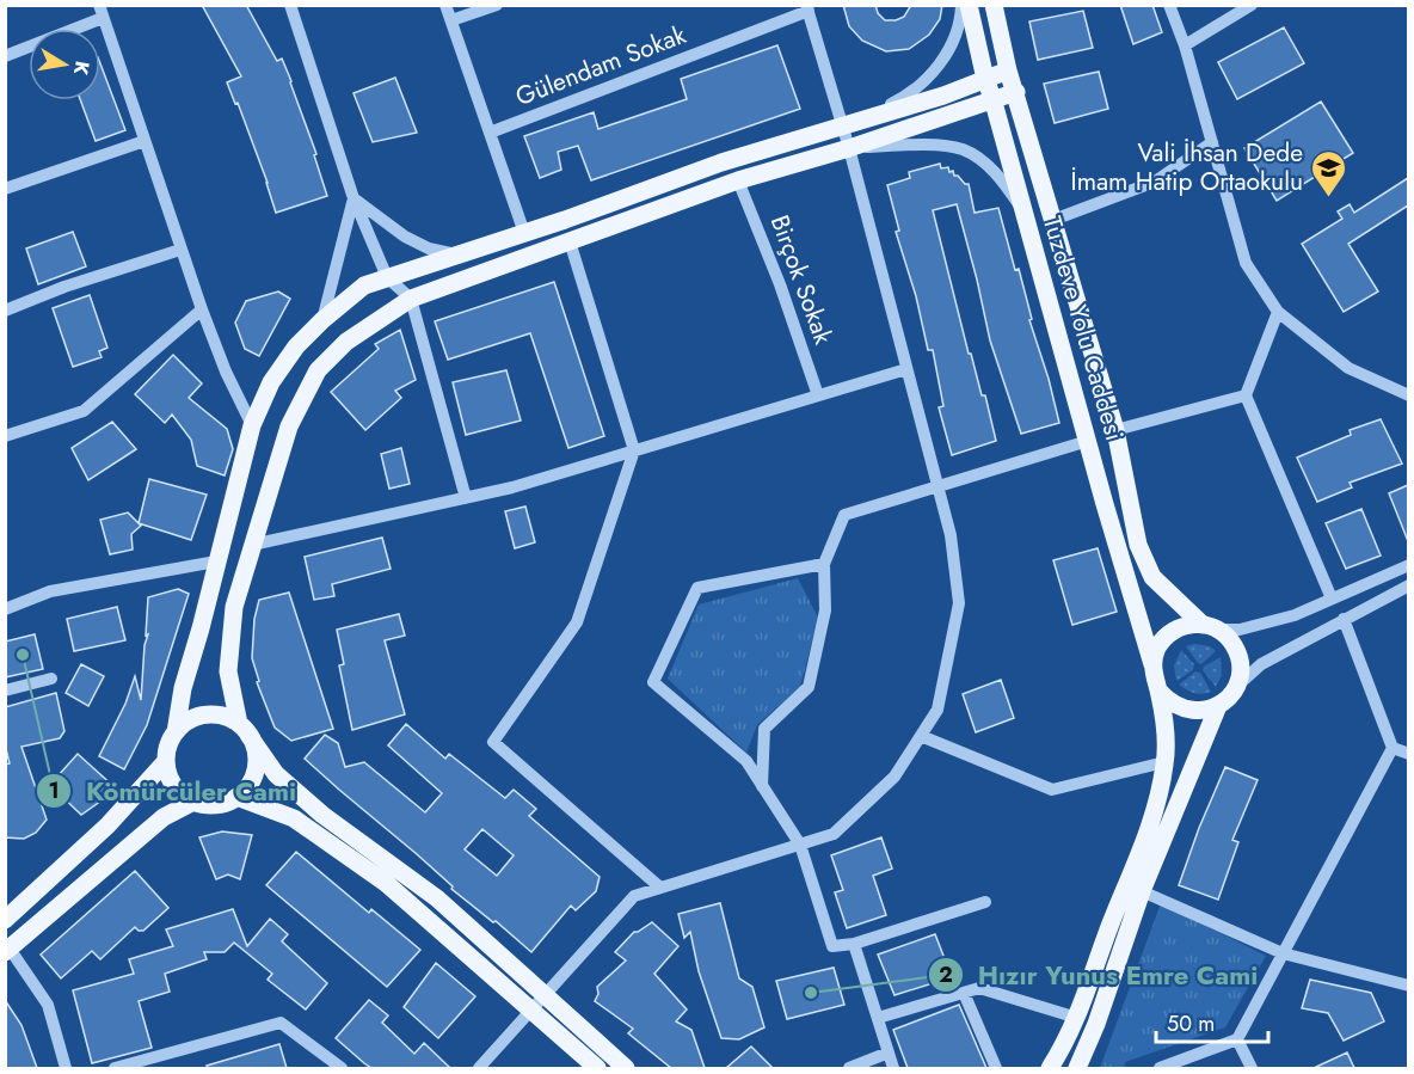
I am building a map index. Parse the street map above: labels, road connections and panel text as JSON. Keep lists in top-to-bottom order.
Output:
{
  "streets": {
    "main road": ["Tuzdeve Yolu Caddesi"],
    "street": ["Gülendam Sokak", "Birçok Sokak"]
  },
  "places": {
    "school or university": ["Vali İhsan Dede İmam Hatip Ortaokulu"],
    "other": ["Kömürcüler Cami", "Hızır Yunus Emre Cami"]
  },
  "scale_bar": "50 m",
  "north": "right"
}
